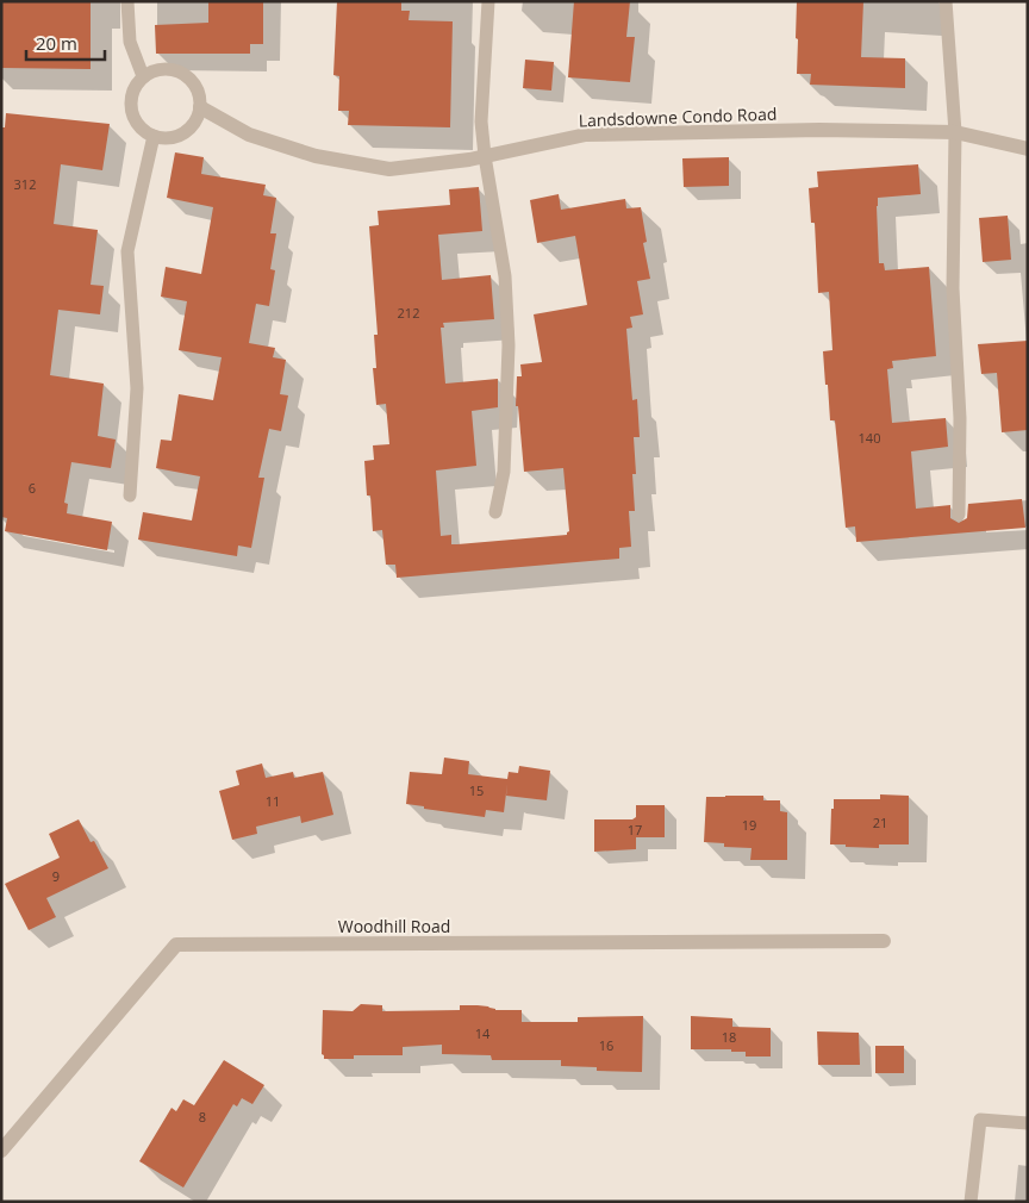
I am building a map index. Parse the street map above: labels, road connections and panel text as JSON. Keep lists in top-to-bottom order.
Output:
{
  "streets": {
    "street": ["Landsdowne Condo Road", "Woodhill Road"]
  },
  "house_numbers": [
    "312",
    "212",
    "140",
    "6",
    "15",
    "11",
    "21",
    "19",
    "17",
    "9",
    "14",
    "18",
    "16",
    "8"
  ],
  "scale_bar": "20 m"
}
